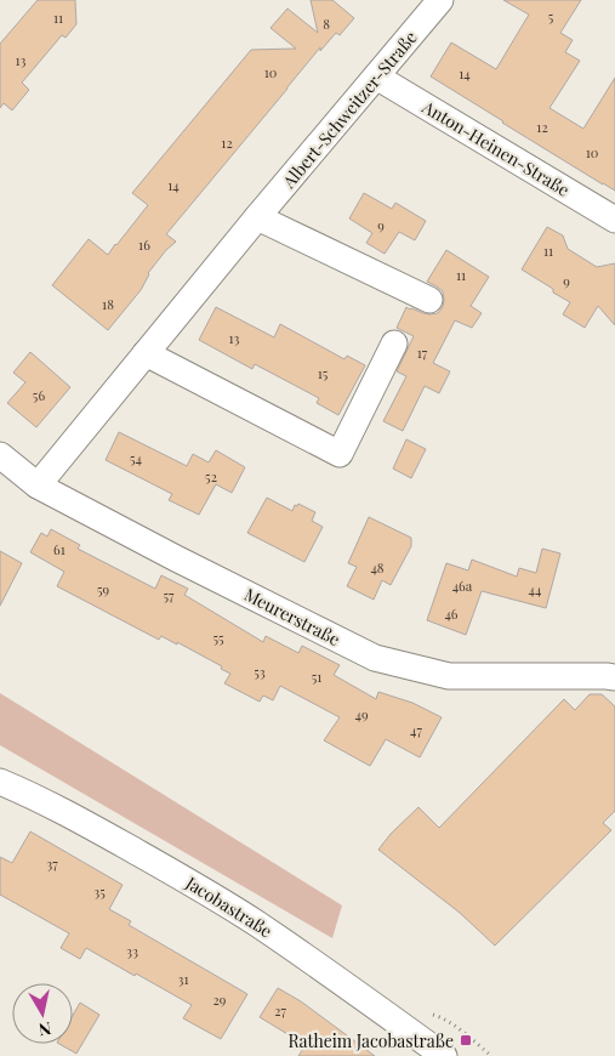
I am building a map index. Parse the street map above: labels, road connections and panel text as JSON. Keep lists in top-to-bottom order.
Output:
{
  "streets": {
    "street": [
      "Albert-Schweitzer-Straße",
      "Anton-Heinen-Straße",
      "Meurerstraße",
      "Jacobastraße"
    ]
  },
  "crossings": [
    ["Albert-Schweitzer-Straße", "Anton-Heinen-Straße"],
    ["Albert-Schweitzer-Straße", "Meurerstraße"]
  ],
  "places": {
    "transit": ["Ratheim Jacobastraße"]
  },
  "house_numbers": [
    "5",
    "11",
    "8",
    "13",
    "10",
    "14",
    "12",
    "12",
    "10",
    "14",
    "9",
    "16",
    "11",
    "11",
    "9",
    "18",
    "13",
    "17",
    "15",
    "56",
    "54",
    "52",
    "61",
    "48",
    "46a",
    "59",
    "44",
    "57",
    "46",
    "55",
    "53",
    "51",
    "49",
    "47",
    "37",
    "35",
    "33",
    "31",
    "29",
    "27"
  ],
  "north": "bottom"
}
